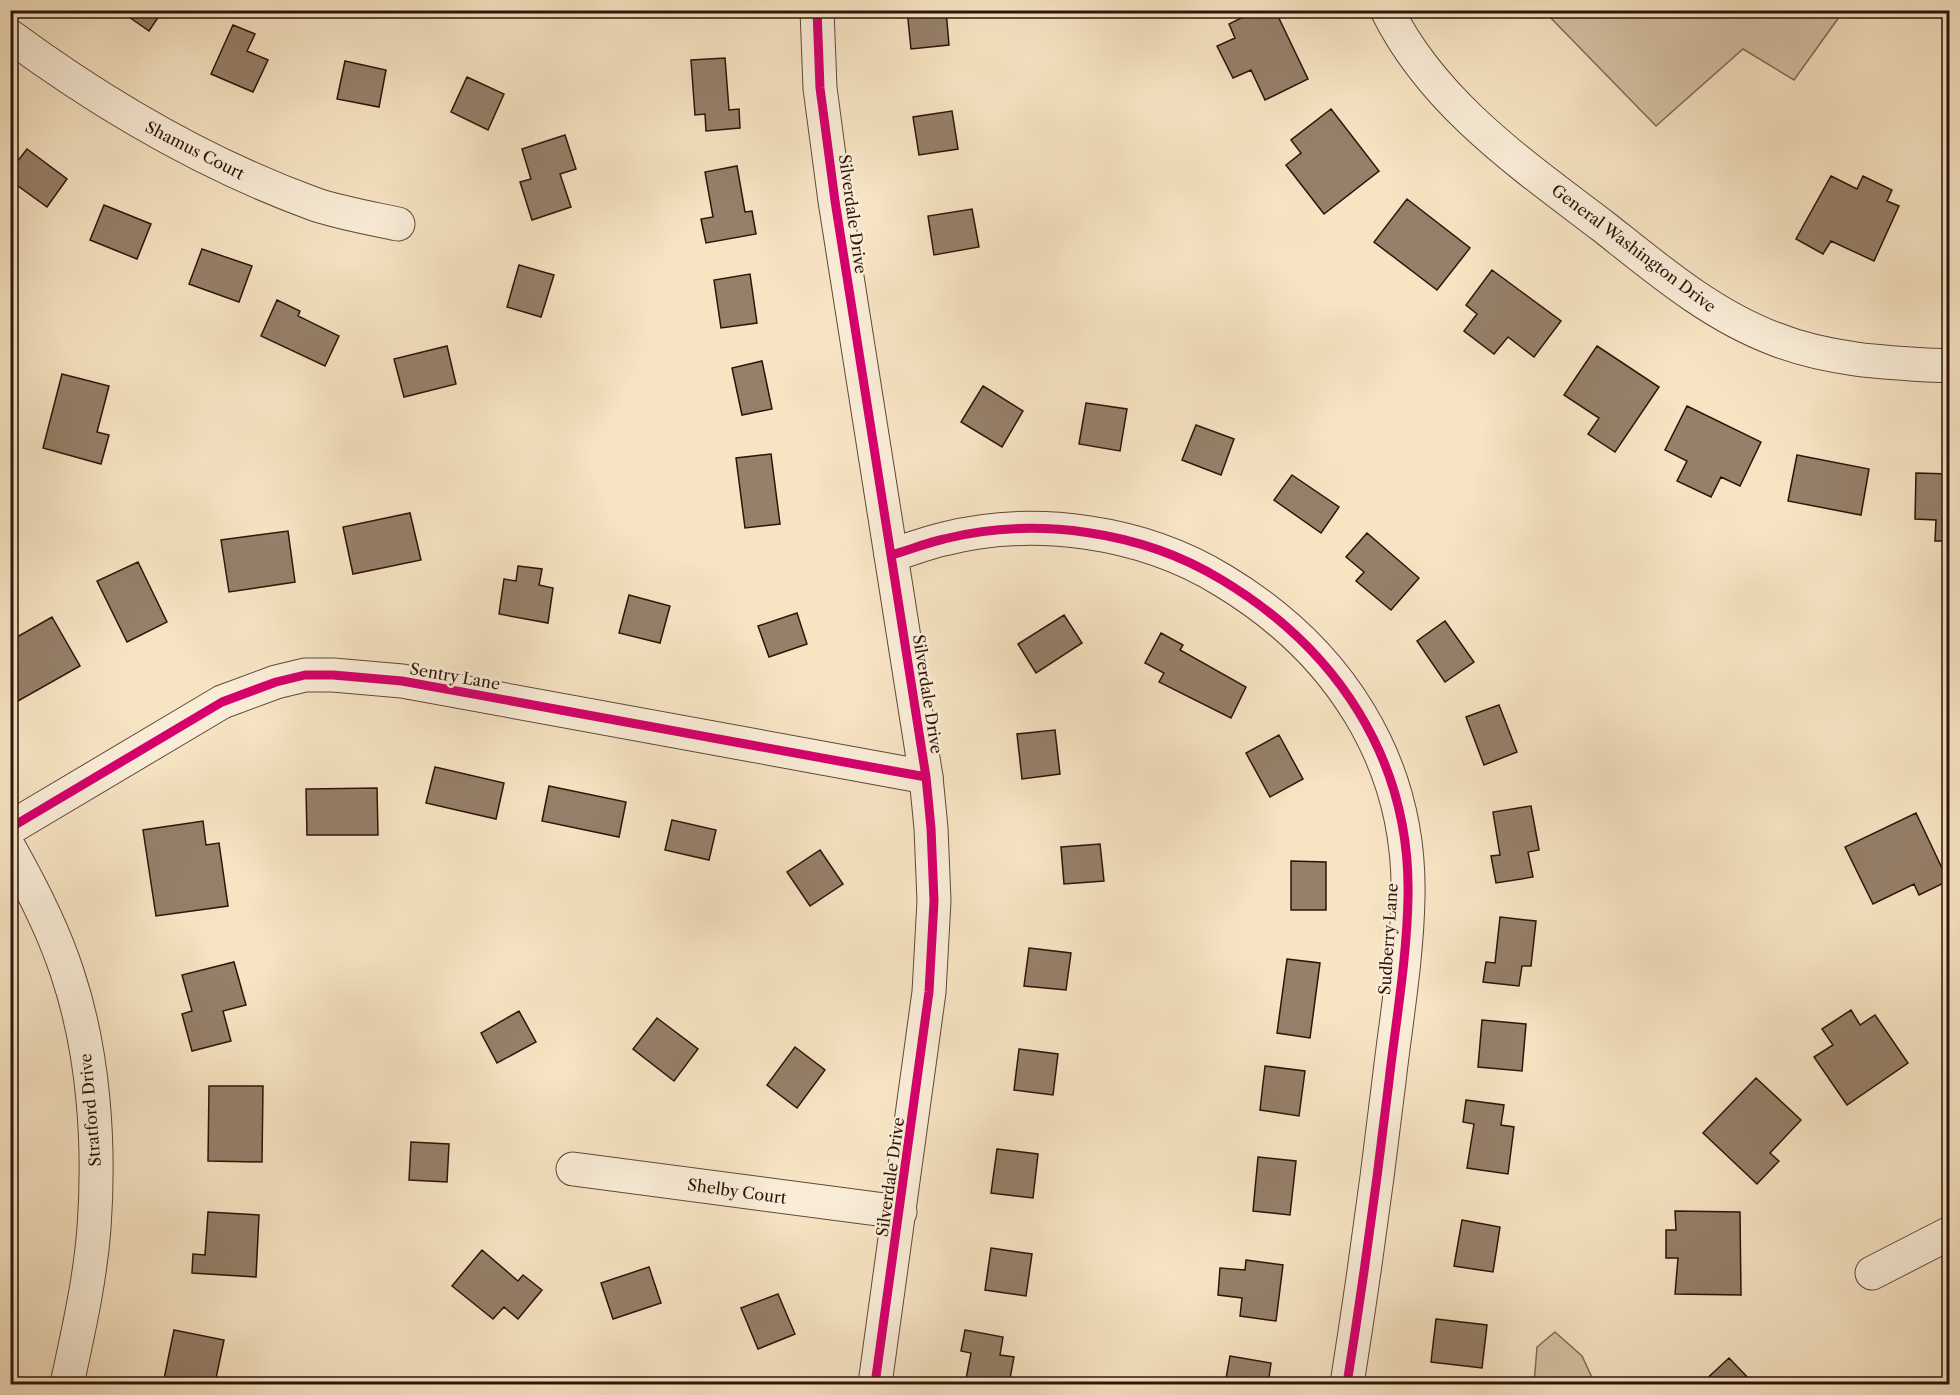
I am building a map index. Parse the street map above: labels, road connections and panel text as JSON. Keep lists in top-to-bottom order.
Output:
{
  "streets": {
    "street": [
      "Shamus Court",
      "Silverdale Drive",
      "General Washington Drive",
      "Sentry Lane",
      "Sudberry Lane",
      "Stratford Drive",
      "Shelby Court"
    ]
  },
  "crossings": [
    ["Silverdale Drive", "Sentry Lane"],
    ["Silverdale Drive", "Sudberry Lane"],
    ["Silverdale Drive", "Shelby Court"]
  ]
}
